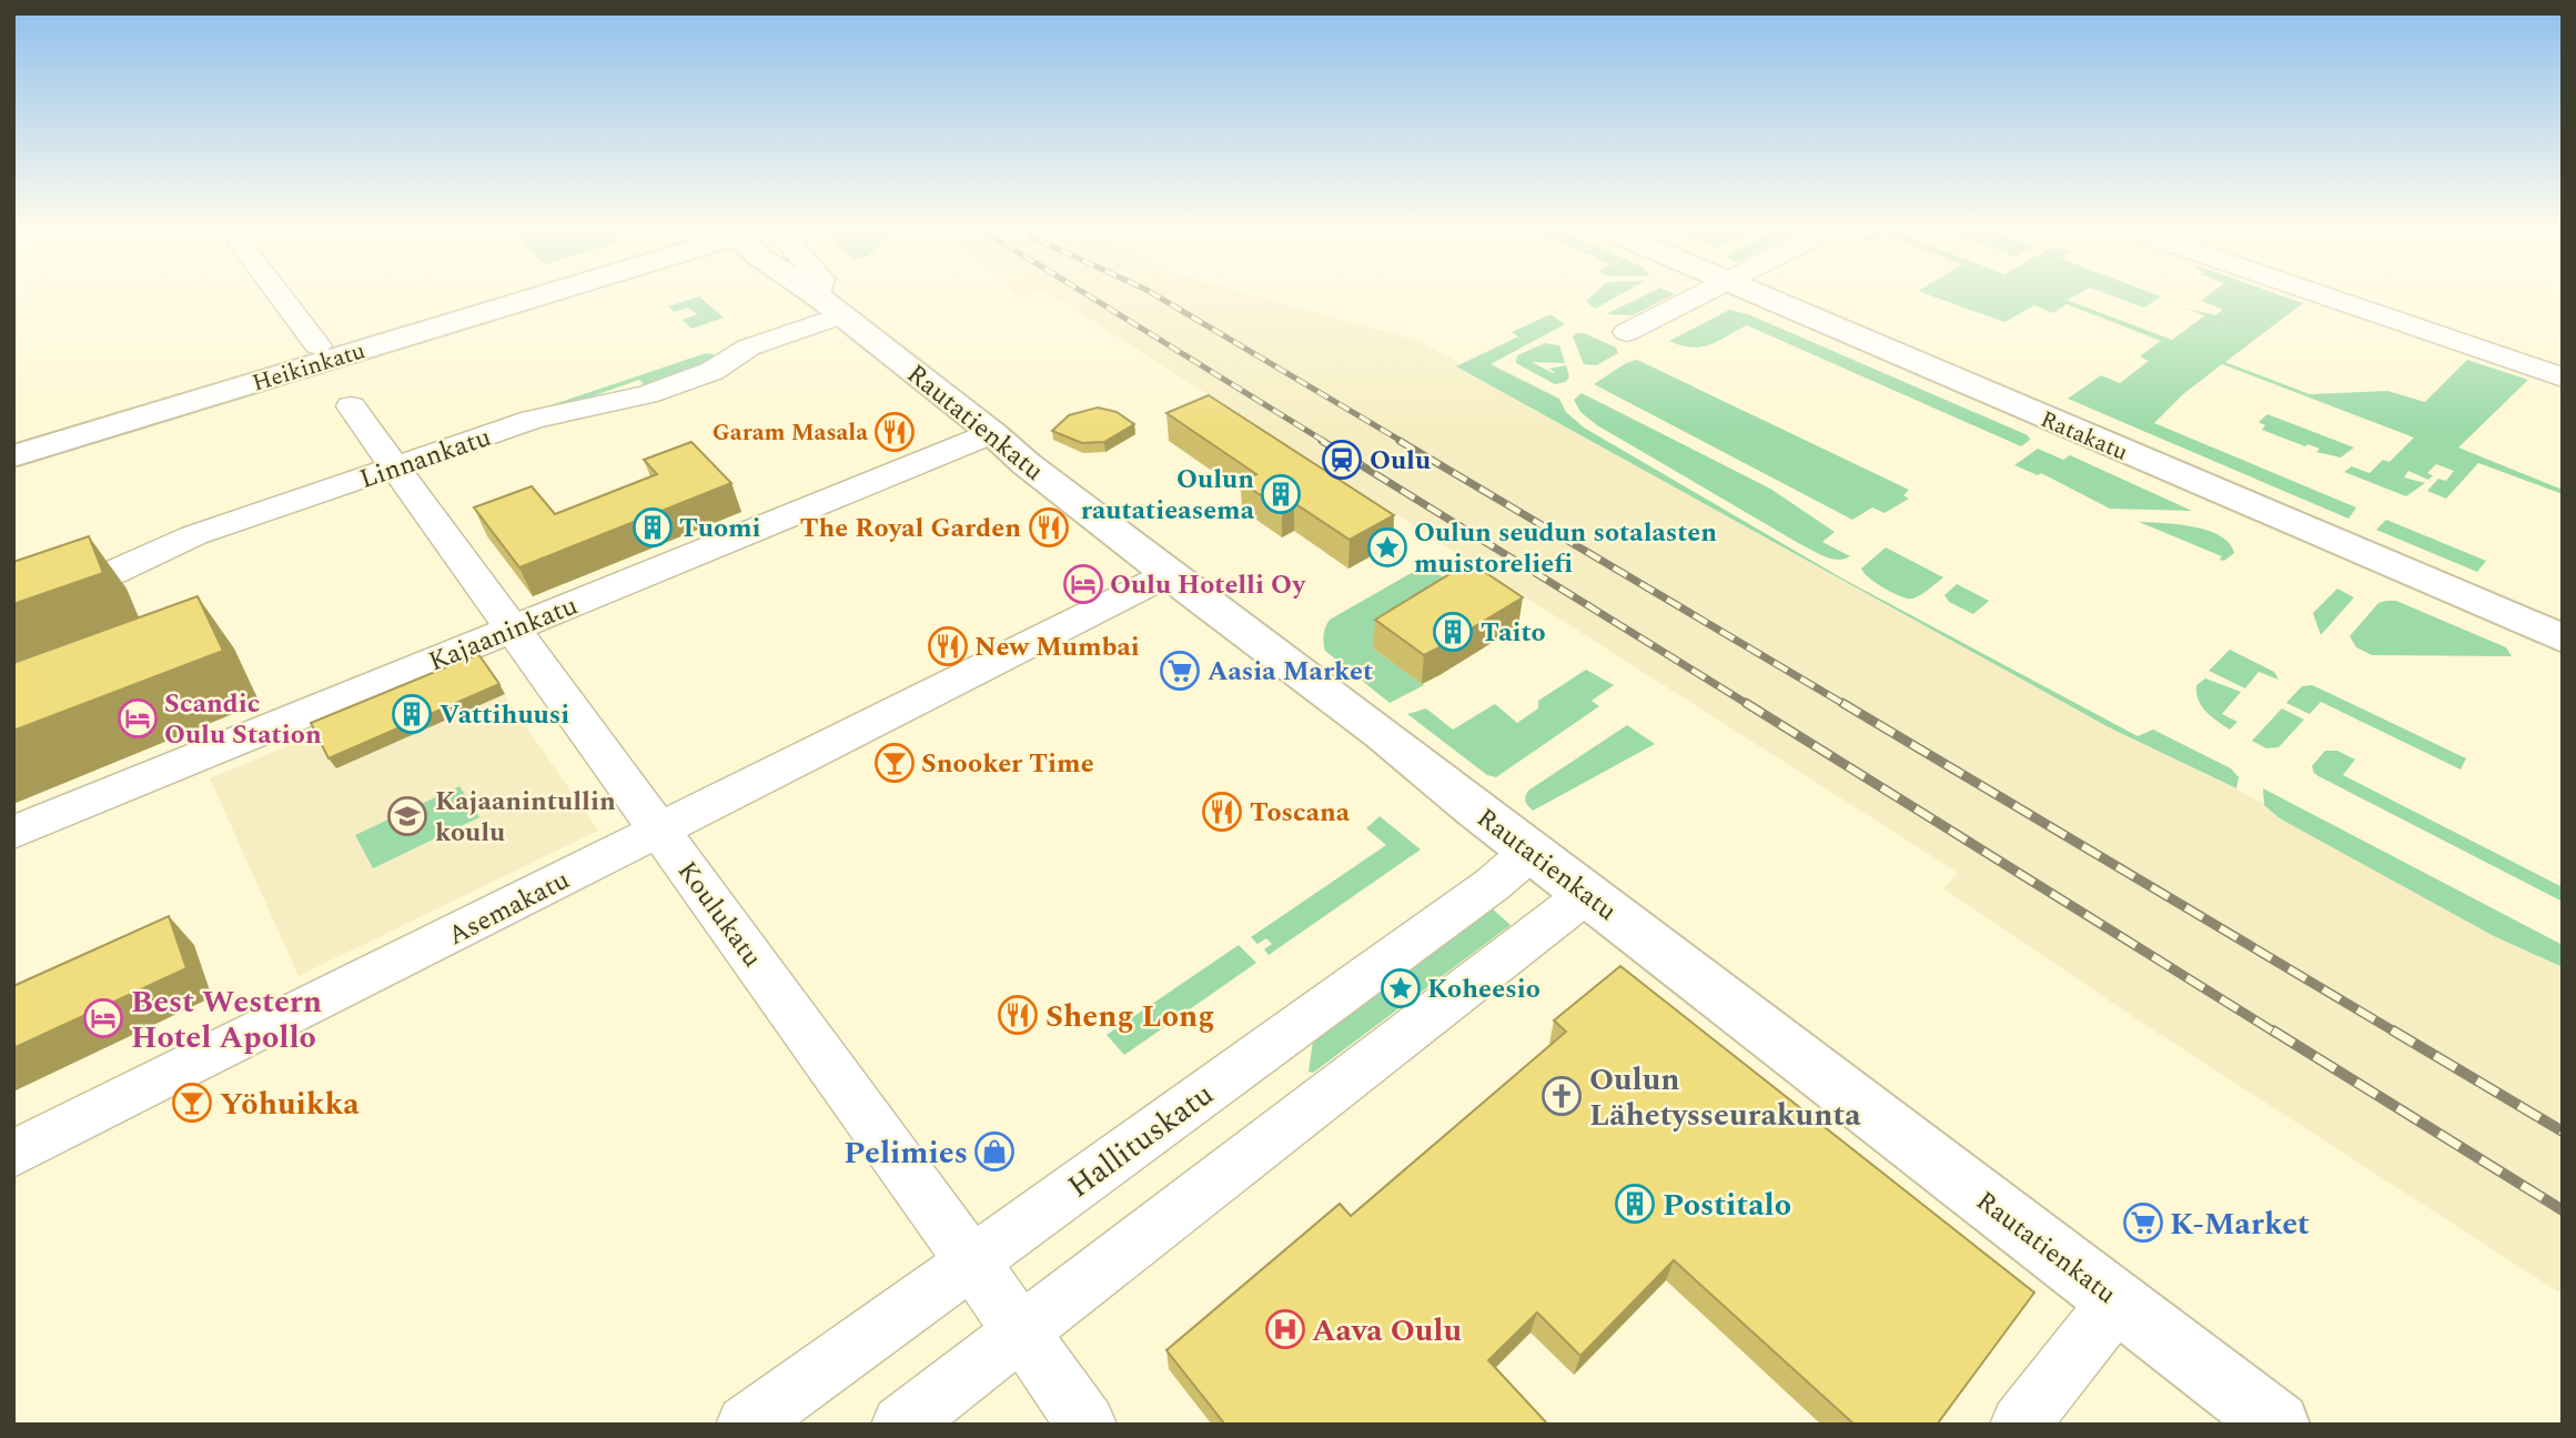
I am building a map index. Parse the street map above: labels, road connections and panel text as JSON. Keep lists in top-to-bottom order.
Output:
{
  "streets": {
    "street": [
      "Heikinkatu",
      "Rautatienkatu",
      "Ratakatu",
      "Linnankatu",
      "Kajaaninkatu",
      "Asemakatu",
      "Koulukatu",
      "Hallituskatu"
    ]
  },
  "crossings": [
    ["Rautatienkatu", "Linnankatu"],
    ["Rautatienkatu", "Kajaaninkatu"],
    ["Rautatienkatu", "Asemakatu"],
    ["Rautatienkatu", "Hallituskatu"],
    ["Linnankatu", "Koulukatu"],
    ["Kajaaninkatu", "Koulukatu"],
    ["Asemakatu", "Koulukatu"],
    ["Koulukatu", "Hallituskatu"]
  ],
  "places": {
    "restaurant": [
      "Garam Masala",
      "The Royal Garden",
      "New Mumbai",
      "Toscana",
      "Sheng Long"
    ],
    "station": ["Oulu"],
    "building": [
      "Oulun rautatieasema",
      "Tuomi",
      "Taito",
      "Vattihuusi",
      "Postitalo"
    ],
    "place": ["Oulun seudun sotalasten muistoreliefi", "Koheesio"],
    "hotel": ["Oulu Hotelli Oy", "Scandic Oulu Station", "Best Western Hotel Apollo"],
    "supermarket": ["Aasia Market", "K-Market"],
    "bar": ["Snooker Time", "Yöhuikka"],
    "school or university": ["Kajaanintullin koulu"],
    "church": ["Oulun Lähetysseurakunta"],
    "shop": ["Pelimies"],
    "hospital": ["Aava Oulu"]
  }
}
